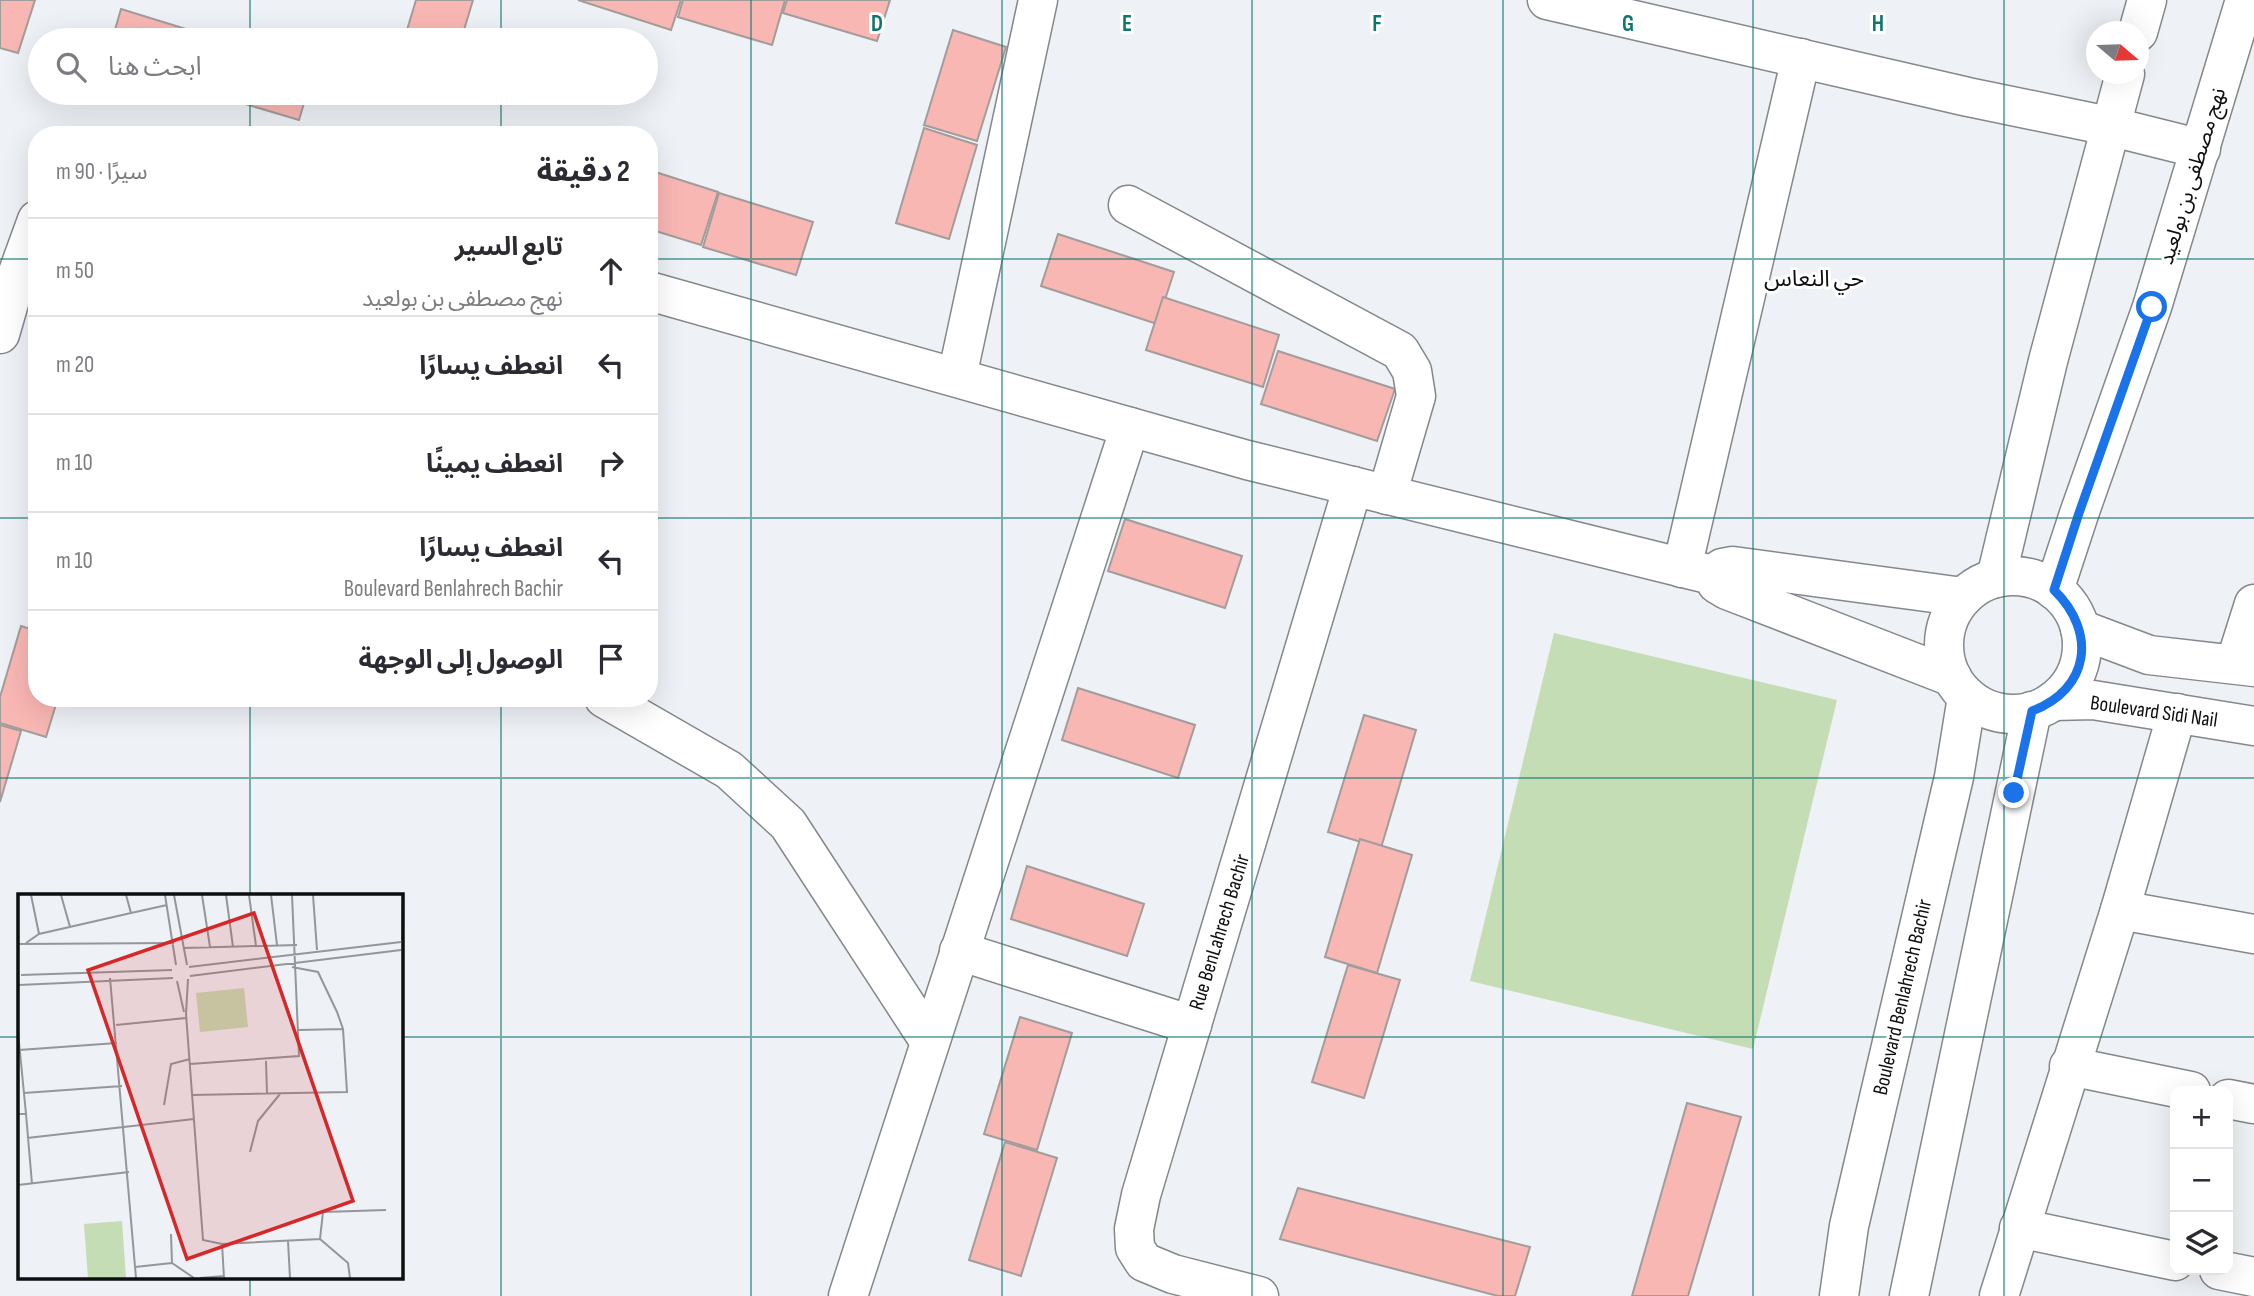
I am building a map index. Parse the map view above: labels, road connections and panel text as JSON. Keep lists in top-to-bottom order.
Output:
{
  "streets": {
    "street": [
      "نهج مصطفى بن بولعيد",
      "Boulevard Sidi Nail",
      "Rue BenLahrech Bachir",
      "Boulevard Benlahrech Bachir"
    ]
  },
  "crossings": [
    ["نهج مصطفى بن بولعيد", "Boulevard Sidi Nail"],
    ["نهج مصطفى بن بولعيد", "Boulevard Benlahrech Bachir"],
    ["Boulevard Sidi Nail", "Boulevard Benlahrech Bachir"]
  ],
  "districts": ["حي النعاس"],
  "north": "right",
  "page": {
    "search": "ابحث هنا",
    "heading": ["2 دقيقة", "سيرًا · 90 m"],
    "list": [
      ["تابع السير", "نهج مصطفى بن بولعيد", "50 m"],
      ["انعطف يسارًا", "20 m"],
      ["انعطف يمينًا", "10 m"],
      ["انعطف يسارًا", "Boulevard Benlahrech Bachir", "10 m"],
      "الوصول إلى الوجهة"
    ],
    "map_buttons": ["+", "−"]
  },
  "grid": {
    "columns": [
      "D",
      "E",
      "F",
      "G",
      "H"
    ]
  }
}
